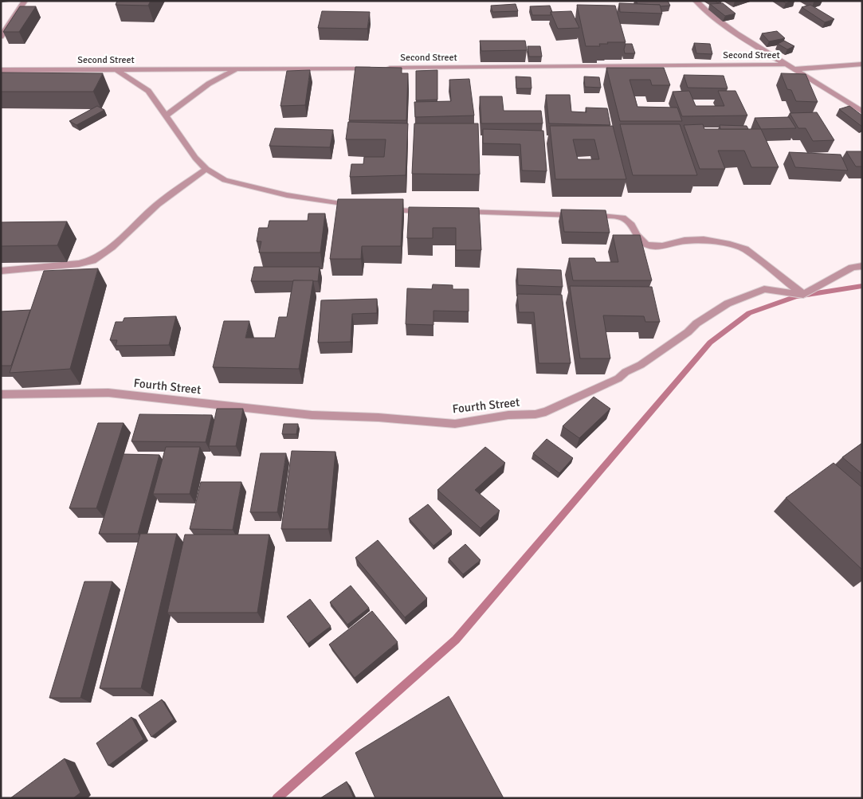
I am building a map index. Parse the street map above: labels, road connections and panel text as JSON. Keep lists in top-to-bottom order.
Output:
{
  "streets": {
    "street": ["Second Street", "Fourth Street"]
  }
}
